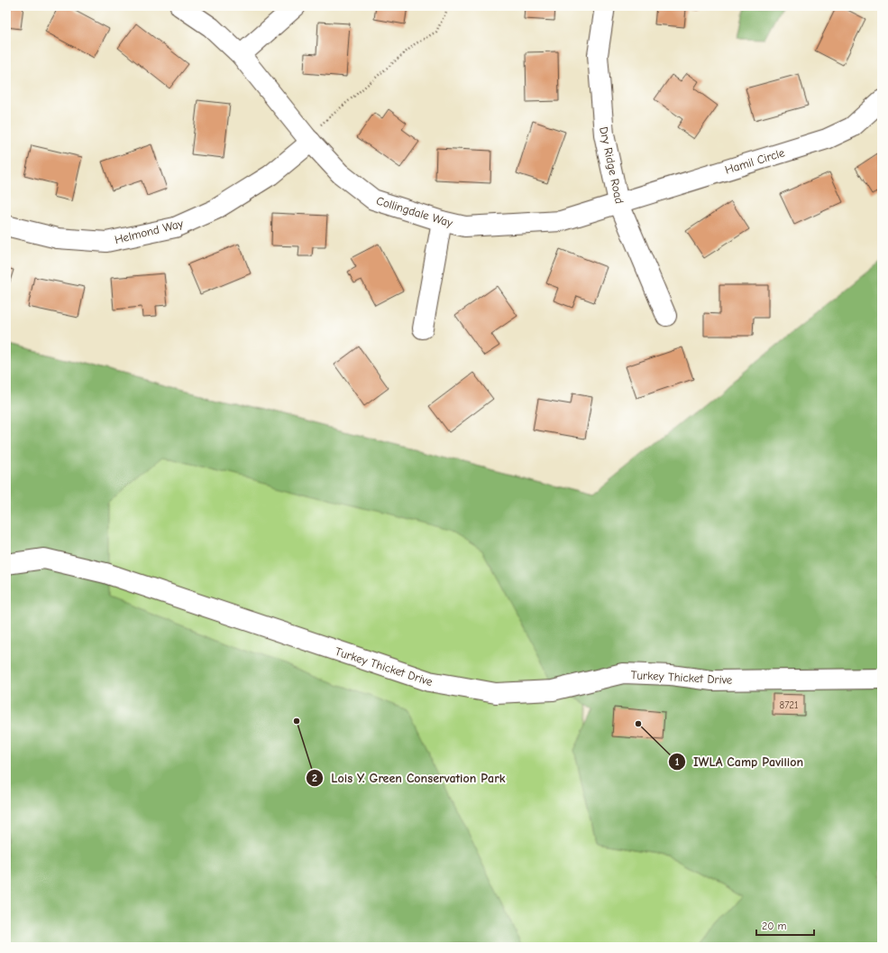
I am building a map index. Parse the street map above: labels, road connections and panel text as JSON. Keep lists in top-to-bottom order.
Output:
{
  "streets": {
    "street": [
      "Hamil Circle",
      "Dry Ridge Road",
      "Collingdale Way",
      "Helmond Way",
      "Turkey Thicket Drive"
    ]
  },
  "crossings": [
    ["Hamil Circle", "Dry Ridge Road"],
    ["Hamil Circle", "Collingdale Way"],
    ["Dry Ridge Road", "Collingdale Way"],
    ["Collingdale Way", "Helmond Way"]
  ],
  "places": ["Lois Y. Green Conservation Park", "IWLA Camp Pavilion"],
  "house_numbers": ["8721"],
  "scale_bar": "20 m"
}
